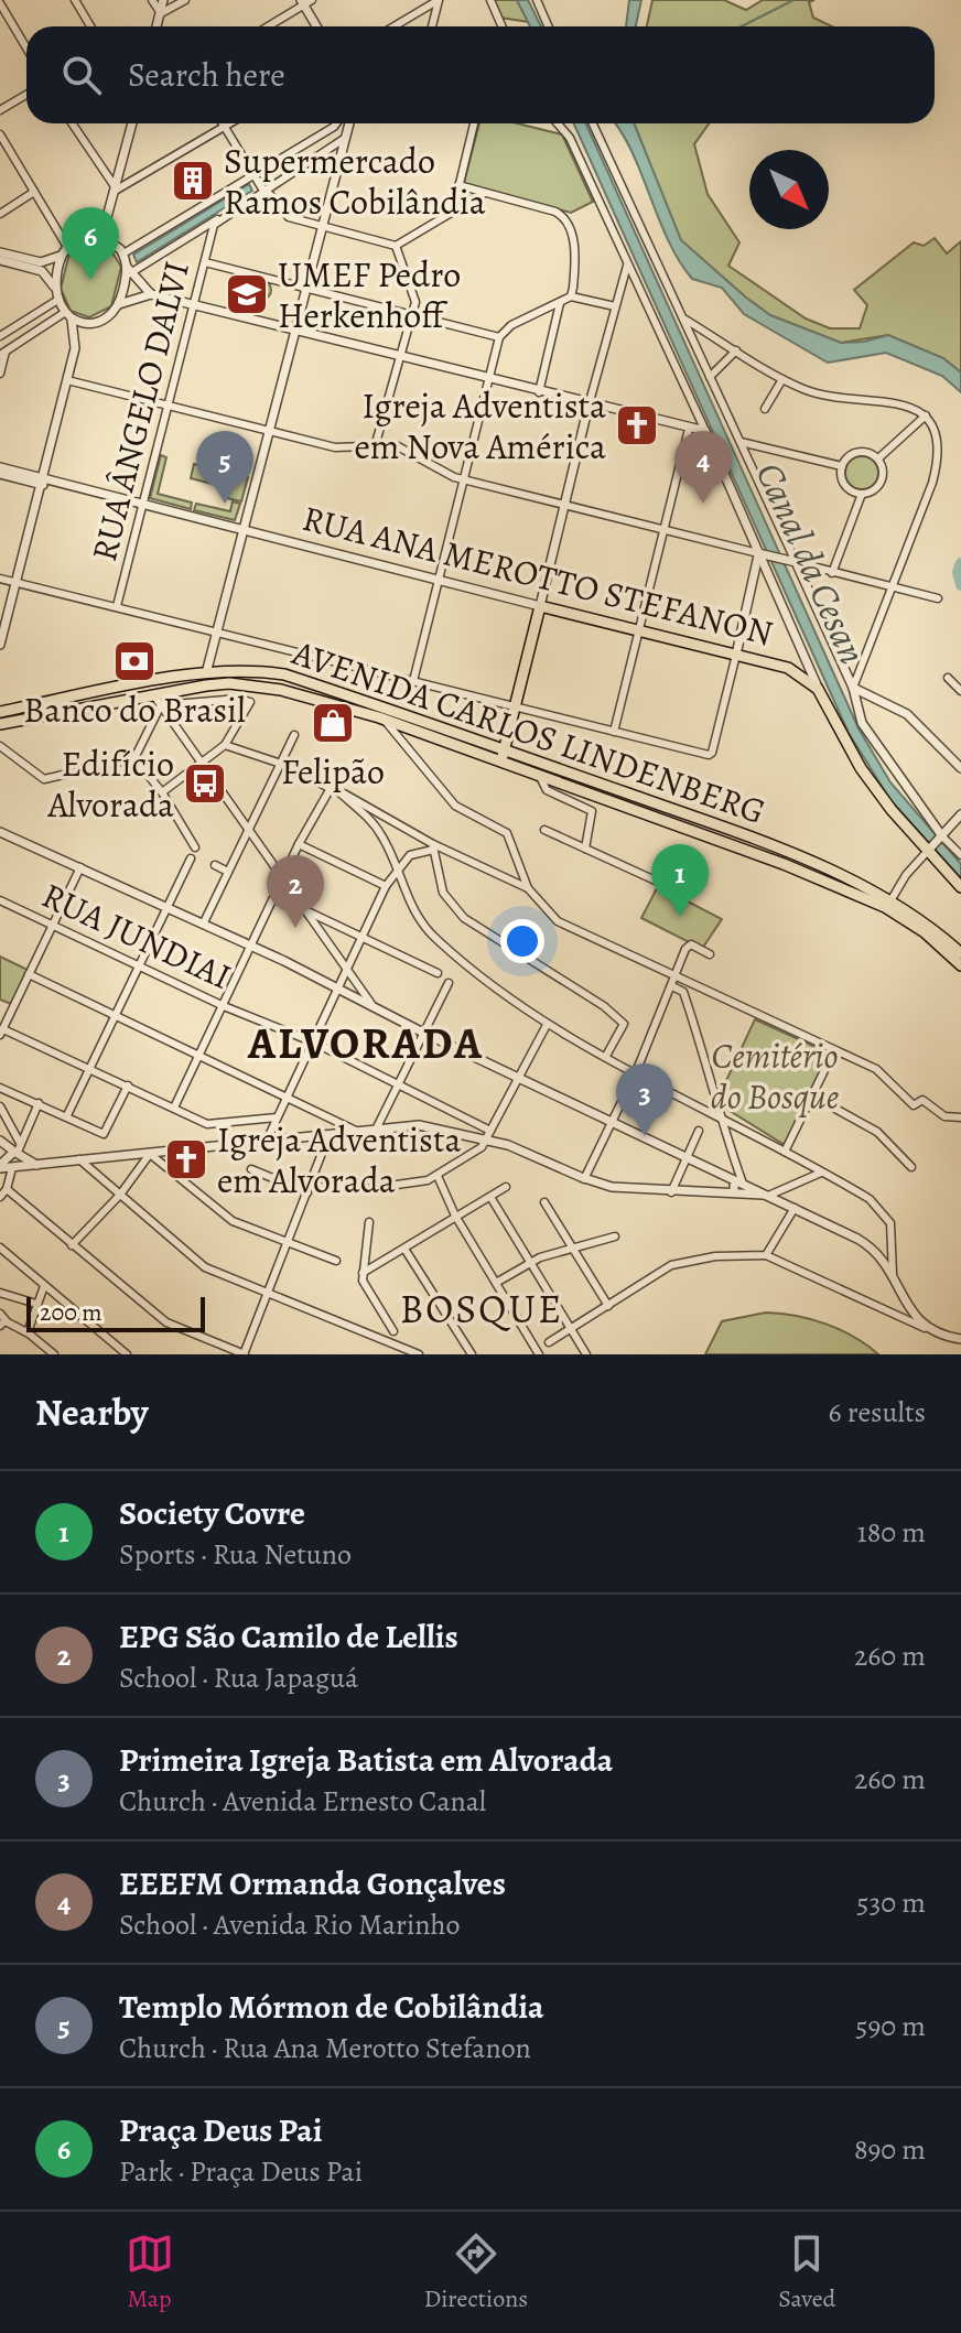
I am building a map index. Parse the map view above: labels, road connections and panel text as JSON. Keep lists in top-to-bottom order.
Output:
{
  "streets": {
    "main road": ["RUA ANA MEROTTO STEFANON", "AVENIDA CARLOS LINDENBERG"],
    "street": ["RUA ÂNGELO DALVI", "RUA JUNDIAI"]
  },
  "crossings": [
    ["RUA ÂNGELO DALVI", "RUA ANA MEROTTO STEFANON"]
  ],
  "districts": ["ALVORADA", "BOSQUE"],
  "water": ["Canal da Cesan"],
  "parks": ["Cemitério do Bosque"],
  "places": {
    "building": ["Supermercado Ramos Cobilândia"],
    "school or university": ["UMEF Pedro Herkenhoff"],
    "church": ["Igreja Adventista em Nova América", "Igreja Adventista em Alvorada"],
    "bank": ["Banco do Brasil"],
    "shop": ["Felipão"],
    "bus stop": ["Edifício Alvorada"]
  },
  "scale_bar": "200 m",
  "north": "bottom right",
  "page": {
    "search": "Search here",
    "pins": [
      "6",
      "4",
      "5",
      "1",
      "2",
      "3"
    ],
    "scale": "200 m",
    "heading": ["Nearby", "6 results"],
    "list": [
      {
        "mark": "1",
        "name": "Society Covre",
        "note": "Sports · Rua Netuno",
        "value": "180 m"
      },
      {
        "mark": "2",
        "name": "EPG São Camilo de Lellis",
        "note": "School · Rua Japaguá",
        "value": "260 m"
      },
      {
        "mark": "3",
        "name": "Primeira Igreja Batista em Alvorada",
        "note": "Church · Avenida Ernesto Canal",
        "value": "260 m"
      },
      {
        "mark": "4",
        "name": "EEEFM Ormanda Gonçalves",
        "note": "School · Avenida Rio Marinho",
        "value": "530 m"
      },
      {
        "mark": "5",
        "name": "Templo Mórmon de Cobilândia",
        "note": "Church · Rua Ana Merotto Stefanon",
        "value": "590 m"
      },
      {
        "mark": "6",
        "name": "Praça Deus Pai",
        "note": "Park · Praça Deus Pai",
        "value": "890 m"
      }
    ],
    "nav": ["Map", "Directions", "Saved"]
  }
}
